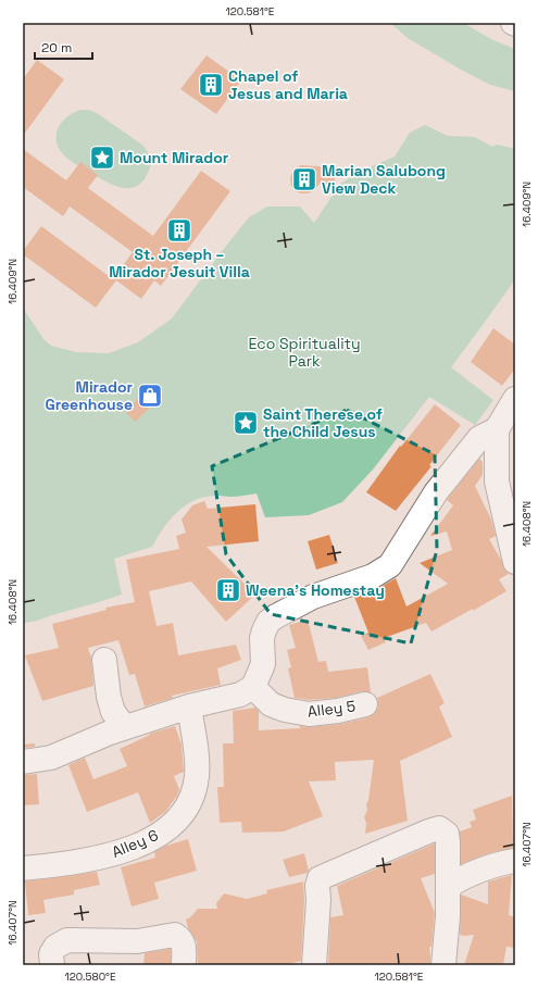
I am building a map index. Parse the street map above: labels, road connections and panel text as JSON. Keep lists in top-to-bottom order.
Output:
{
  "streets": {
    "street": ["Alley 5", "Alley 6"]
  },
  "parks": ["Eco Spirituality Park"],
  "places": {
    "building": [
      "Chapel of Jesus and Maria",
      "Marian Salubong View Deck",
      "St. Joseph – Mirador Jesuit Villa",
      "Weena's Homestay"
    ],
    "place": ["Mount Mirador", "Saint Therese of the Child Jesus"],
    "shop": ["Mirador Greenhouse"]
  },
  "scale_bar": "20 m",
  "coordinates": [
    "120.581°E",
    "16.409°N",
    "16.408°N",
    "16.407°N",
    "120.580°E"
  ]
}
